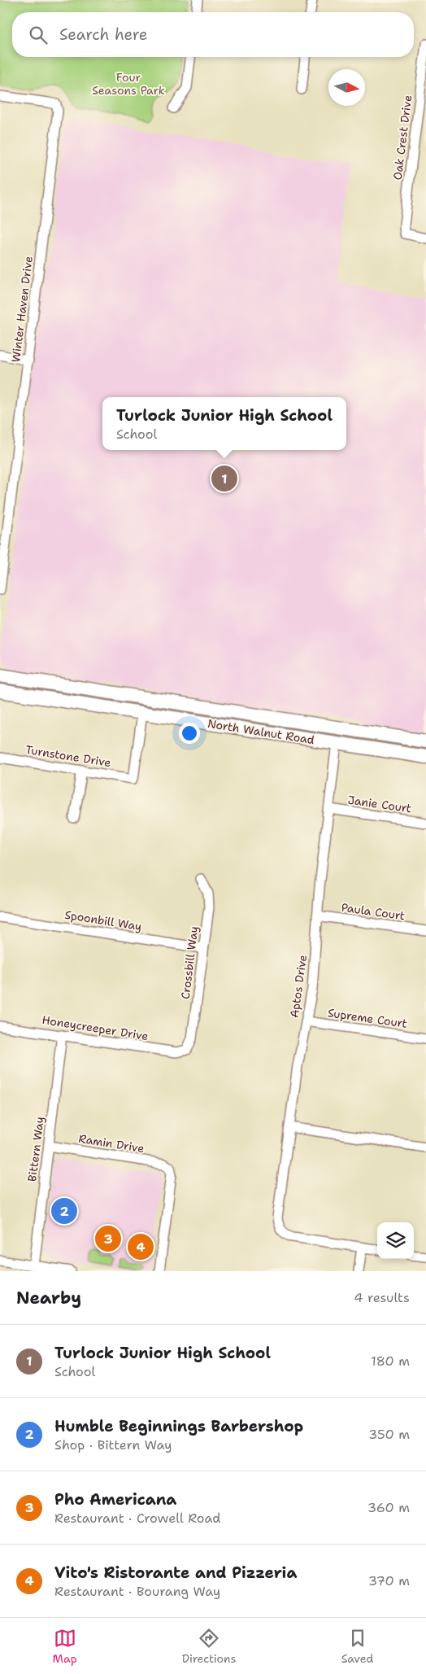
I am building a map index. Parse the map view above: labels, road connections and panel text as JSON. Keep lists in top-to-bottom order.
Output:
{
  "streets": {
    "street": [
      "Oak Crest Drive",
      "Winter Haven Drive",
      "North Walnut Road",
      "Turnstone Drive",
      "Janie Court",
      "Paula Court",
      "Spoonbill Way",
      "Crossbill Way",
      "Aptos Drive",
      "Supreme Court",
      "Honeycreeper Drive",
      "Ramin Drive",
      "Bittern Way"
    ]
  },
  "crossings": [
    ["North Walnut Road", "Turnstone Drive"],
    ["North Walnut Road", "Aptos Drive"],
    ["Janie Court", "Aptos Drive"],
    ["Paula Court", "Aptos Drive"],
    ["Spoonbill Way", "Crossbill Way"],
    ["Crossbill Way", "Honeycreeper Drive"],
    ["Aptos Drive", "Supreme Court"],
    ["Honeycreeper Drive", "Bittern Way"],
    ["Ramin Drive", "Bittern Way"]
  ],
  "parks": ["Four Seasons Park"],
  "north": "right",
  "page": {
    "search": "Search here",
    "popup": ["Turlock Junior High School", "School"],
    "pins": [
      "1",
      "2",
      "3",
      "4"
    ],
    "heading": ["Nearby", "4 results"],
    "list": [
      {
        "mark": "1",
        "name": "Turlock Junior High School",
        "note": "School",
        "value": "180 m"
      },
      {
        "mark": "2",
        "name": "Humble Beginnings Barbershop",
        "note": "Shop · Bittern Way",
        "value": "350 m"
      },
      {
        "mark": "3",
        "name": "Pho Americana",
        "note": "Restaurant · Crowell Road",
        "value": "360 m"
      },
      {
        "mark": "4",
        "name": "Vito's Ristorante and Pizzeria",
        "note": "Restaurant · Bourang Way",
        "value": "370 m"
      }
    ],
    "nav": ["Map", "Directions", "Saved"]
  }
}
